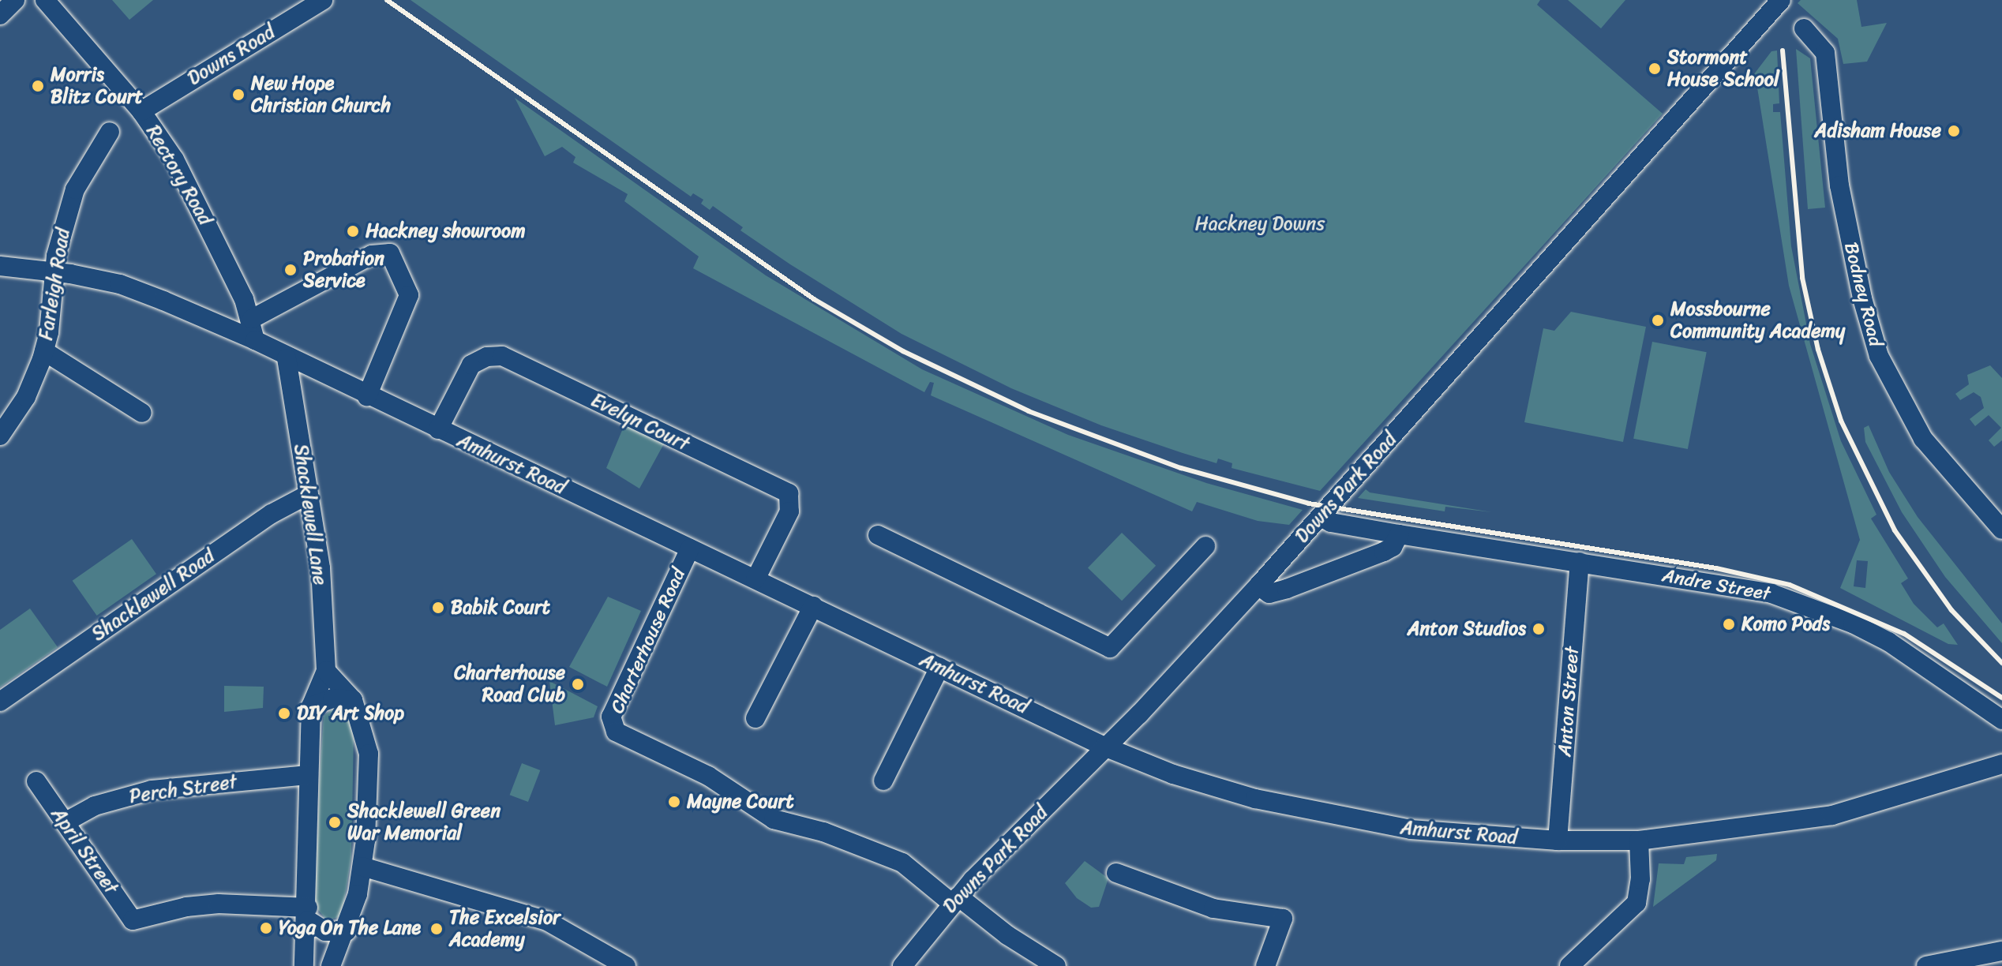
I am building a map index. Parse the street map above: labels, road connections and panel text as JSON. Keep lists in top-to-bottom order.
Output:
{
  "streets": {
    "street": [
      "Downs Road",
      "Rectory Road",
      "Farleigh Road",
      "Bodney Road",
      "Evelyn Court",
      "Amhurst Road",
      "Downs Park Road",
      "Shacklewell Lane",
      "Andre Street",
      "Shacklewell Road",
      "Charterhouse Road",
      "Anton Street",
      "Perch Street",
      "April Street"
    ]
  },
  "crossings": [
    ["Downs Road", "Rectory Road"],
    ["Rectory Road", "Amhurst Road"],
    ["Farleigh Road", "Amhurst Road"],
    ["Evelyn Court", "Amhurst Road"],
    ["Amhurst Road", "Downs Park Road"],
    ["Amhurst Road", "Shacklewell Lane"],
    ["Amhurst Road", "Charterhouse Road"],
    ["Amhurst Road", "Anton Street"],
    ["Downs Park Road", "Andre Street"],
    ["Downs Park Road", "Charterhouse Road"],
    ["Shacklewell Lane", "Shacklewell Road"],
    ["Shacklewell Lane", "Perch Street"],
    ["Shacklewell Lane", "April Street"],
    ["Andre Street", "Anton Street"],
    ["Perch Street", "April Street"]
  ],
  "parks": ["Hackney Downs"],
  "places": [
    "Stormont House School",
    "Morris Blitz Court",
    "New Hope Christian Church",
    "Adisham House",
    "Hackney showroom",
    "Probation Service",
    "Mossbourne Community Academy",
    "Babik Court",
    "Komo Pods",
    "Anton Studios",
    "Charterhouse Road Club",
    "DIY Art Shop",
    "Mayne Court",
    "Shacklewell Green War Memorial",
    "Yoga On The Lane",
    "The Excelsior Academy"
  ]
}
